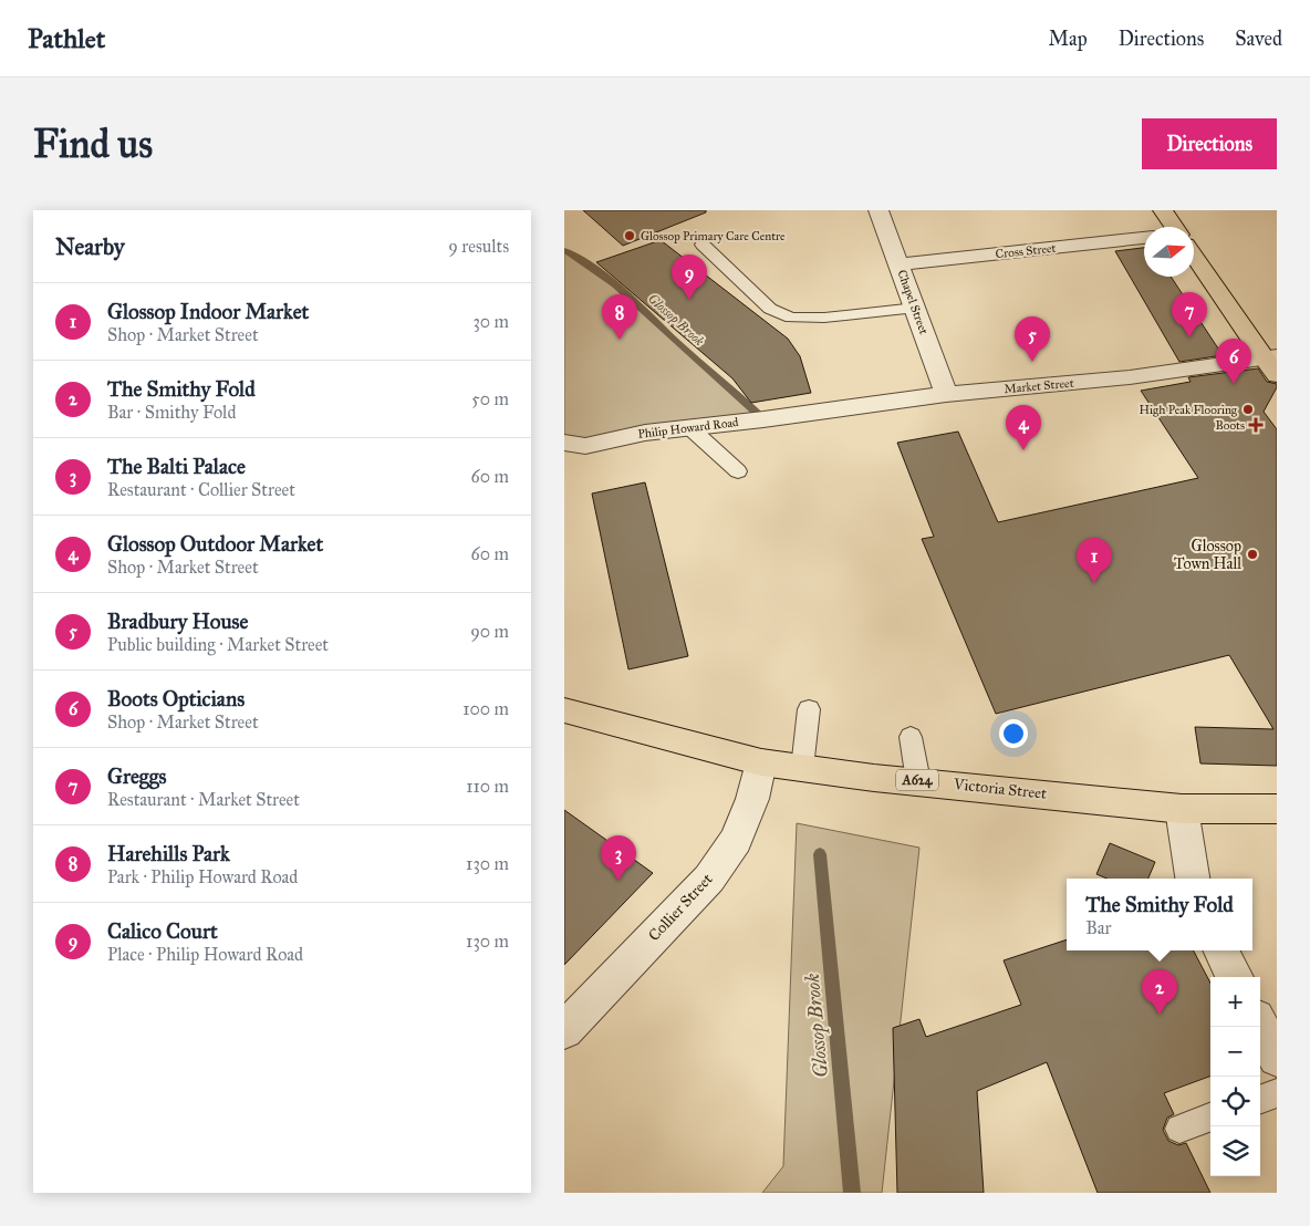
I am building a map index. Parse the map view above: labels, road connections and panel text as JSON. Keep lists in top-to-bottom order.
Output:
{
  "streets": {
    "main road": ["A624", "Victoria Street"],
    "street": [
      "Cross Street",
      "Chapel Street",
      "Market Street",
      "Philip Howard Road",
      "Collier Street"
    ]
  },
  "crossings": [
    ["Cross Street", "Chapel Street"],
    ["Chapel Street", "Market Street"],
    ["Market Street", "Philip Howard Road"],
    ["Victoria Street", "Collier Street"]
  ],
  "water": ["Glossop Brook"],
  "places": {
    "other": ["Glossop Primary Care Centre", "High Peak Flooring", "Glossop Town Hall"],
    "health": ["Boots"]
  },
  "north": "right",
  "page": {
    "header": "Pathlet",
    "nav": ["Map", "Directions", "Saved"],
    "buttons": "Directions",
    "title": "Find us",
    "heading": ["Nearby", "9 results"],
    "pins": [
      "9",
      "7",
      "8",
      "5",
      "6",
      "4",
      "1",
      "3",
      "2"
    ],
    "list": [
      {
        "mark": "1",
        "name": "Glossop Indoor Market",
        "note": "Shop · Market Street",
        "value": "30 m"
      },
      {
        "mark": "2",
        "name": "The Smithy Fold",
        "note": "Bar · Smithy Fold",
        "value": "50 m"
      },
      {
        "mark": "3",
        "name": "The Balti Palace",
        "note": "Restaurant · Collier Street",
        "value": "60 m"
      },
      {
        "mark": "4",
        "name": "Glossop Outdoor Market",
        "note": "Shop · Market Street",
        "value": "60 m"
      },
      {
        "mark": "5",
        "name": "Bradbury House",
        "note": "Public building · Market Street",
        "value": "90 m"
      },
      {
        "mark": "6",
        "name": "Boots Opticians",
        "note": "Shop · Market Street",
        "value": "100 m"
      },
      {
        "mark": "7",
        "name": "Greggs",
        "note": "Restaurant · Market Street",
        "value": "110 m"
      },
      {
        "mark": "8",
        "name": "Harehills Park",
        "note": "Park · Philip Howard Road",
        "value": "130 m"
      },
      {
        "mark": "9",
        "name": "Calico Court",
        "note": "Place · Philip Howard Road",
        "value": "130 m"
      }
    ],
    "popup": ["The Smithy Fold", "Bar"],
    "map_buttons": ["+", "−"]
  }
}
